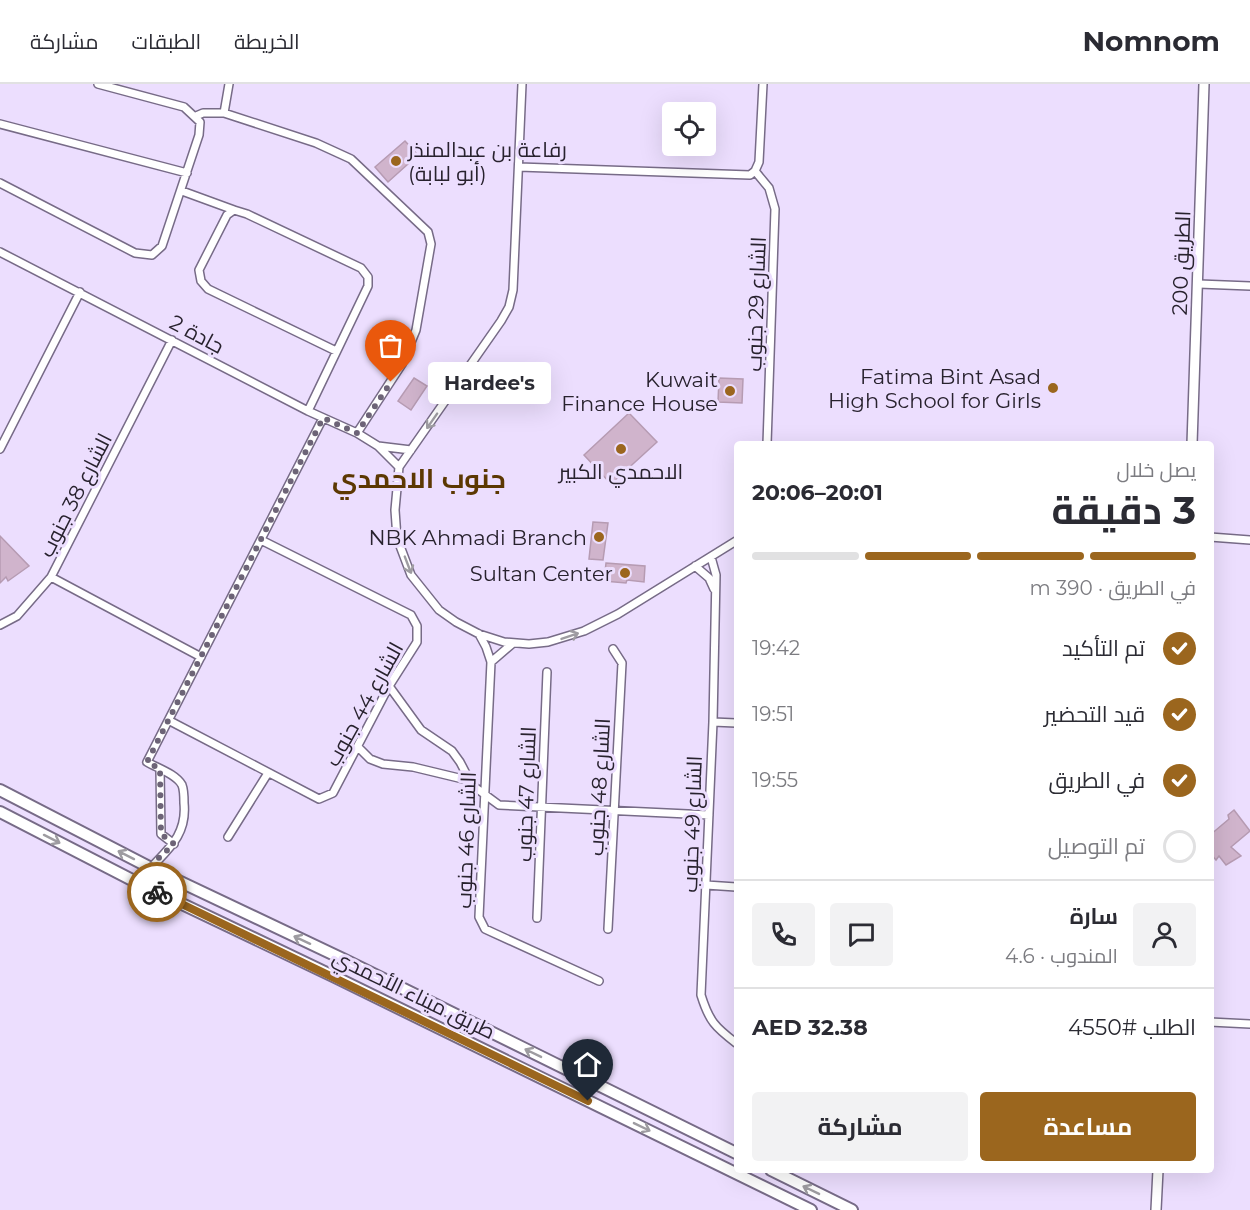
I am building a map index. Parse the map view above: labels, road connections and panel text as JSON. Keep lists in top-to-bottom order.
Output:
{
  "streets": {
    "main road": ["الطريق 200", "طريق ميناء الأحمدي"],
    "street": [
      "الشارع 29 جنوب",
      "جادة 2",
      "الشارع 38 جنوب",
      "الشارع 44 جنوب",
      "الشارع 48 جنوب",
      "الشارع 47 جنوب",
      "الشارع 49 جنوب",
      "الشارع 46 جنوب"
    ]
  },
  "crossings": [
    ["جادة 2", "الشارع 38 جنوب"]
  ],
  "districts": ["جنوب الاحمدي"],
  "places": [
    "رفاعة بن عبدالمنذر (أبو لبابة)",
    "Hardee's",
    "Fatima Bint Asad High School for Girls",
    "Kuwait Finance House",
    "الاحمدي الكبير",
    "NBK Ahmadi Branch",
    "Sultan Center"
  ],
  "page": {
    "header": "Nomnom",
    "nav": ["الخريطة", "الطبقات", "مشاركة"],
    "bubble": "Hardee's",
    "heading": ["3 دقيقة", "يصل خلال", "20:01–20:06"],
    "panel": [
      "سارة",
      "المندوب · 4.6",
      "الطلب #4550",
      "AED 32.38"
    ],
    "bar": "في الطريق · 390 m",
    "list": [
      ["تم التأكيد", "19:42"],
      ["قيد التحضير", "19:51"],
      ["في الطريق", "19:55"],
      "تم التوصيل"
    ],
    "buttons": ["مساعدة", "مشاركة"]
  }
}
